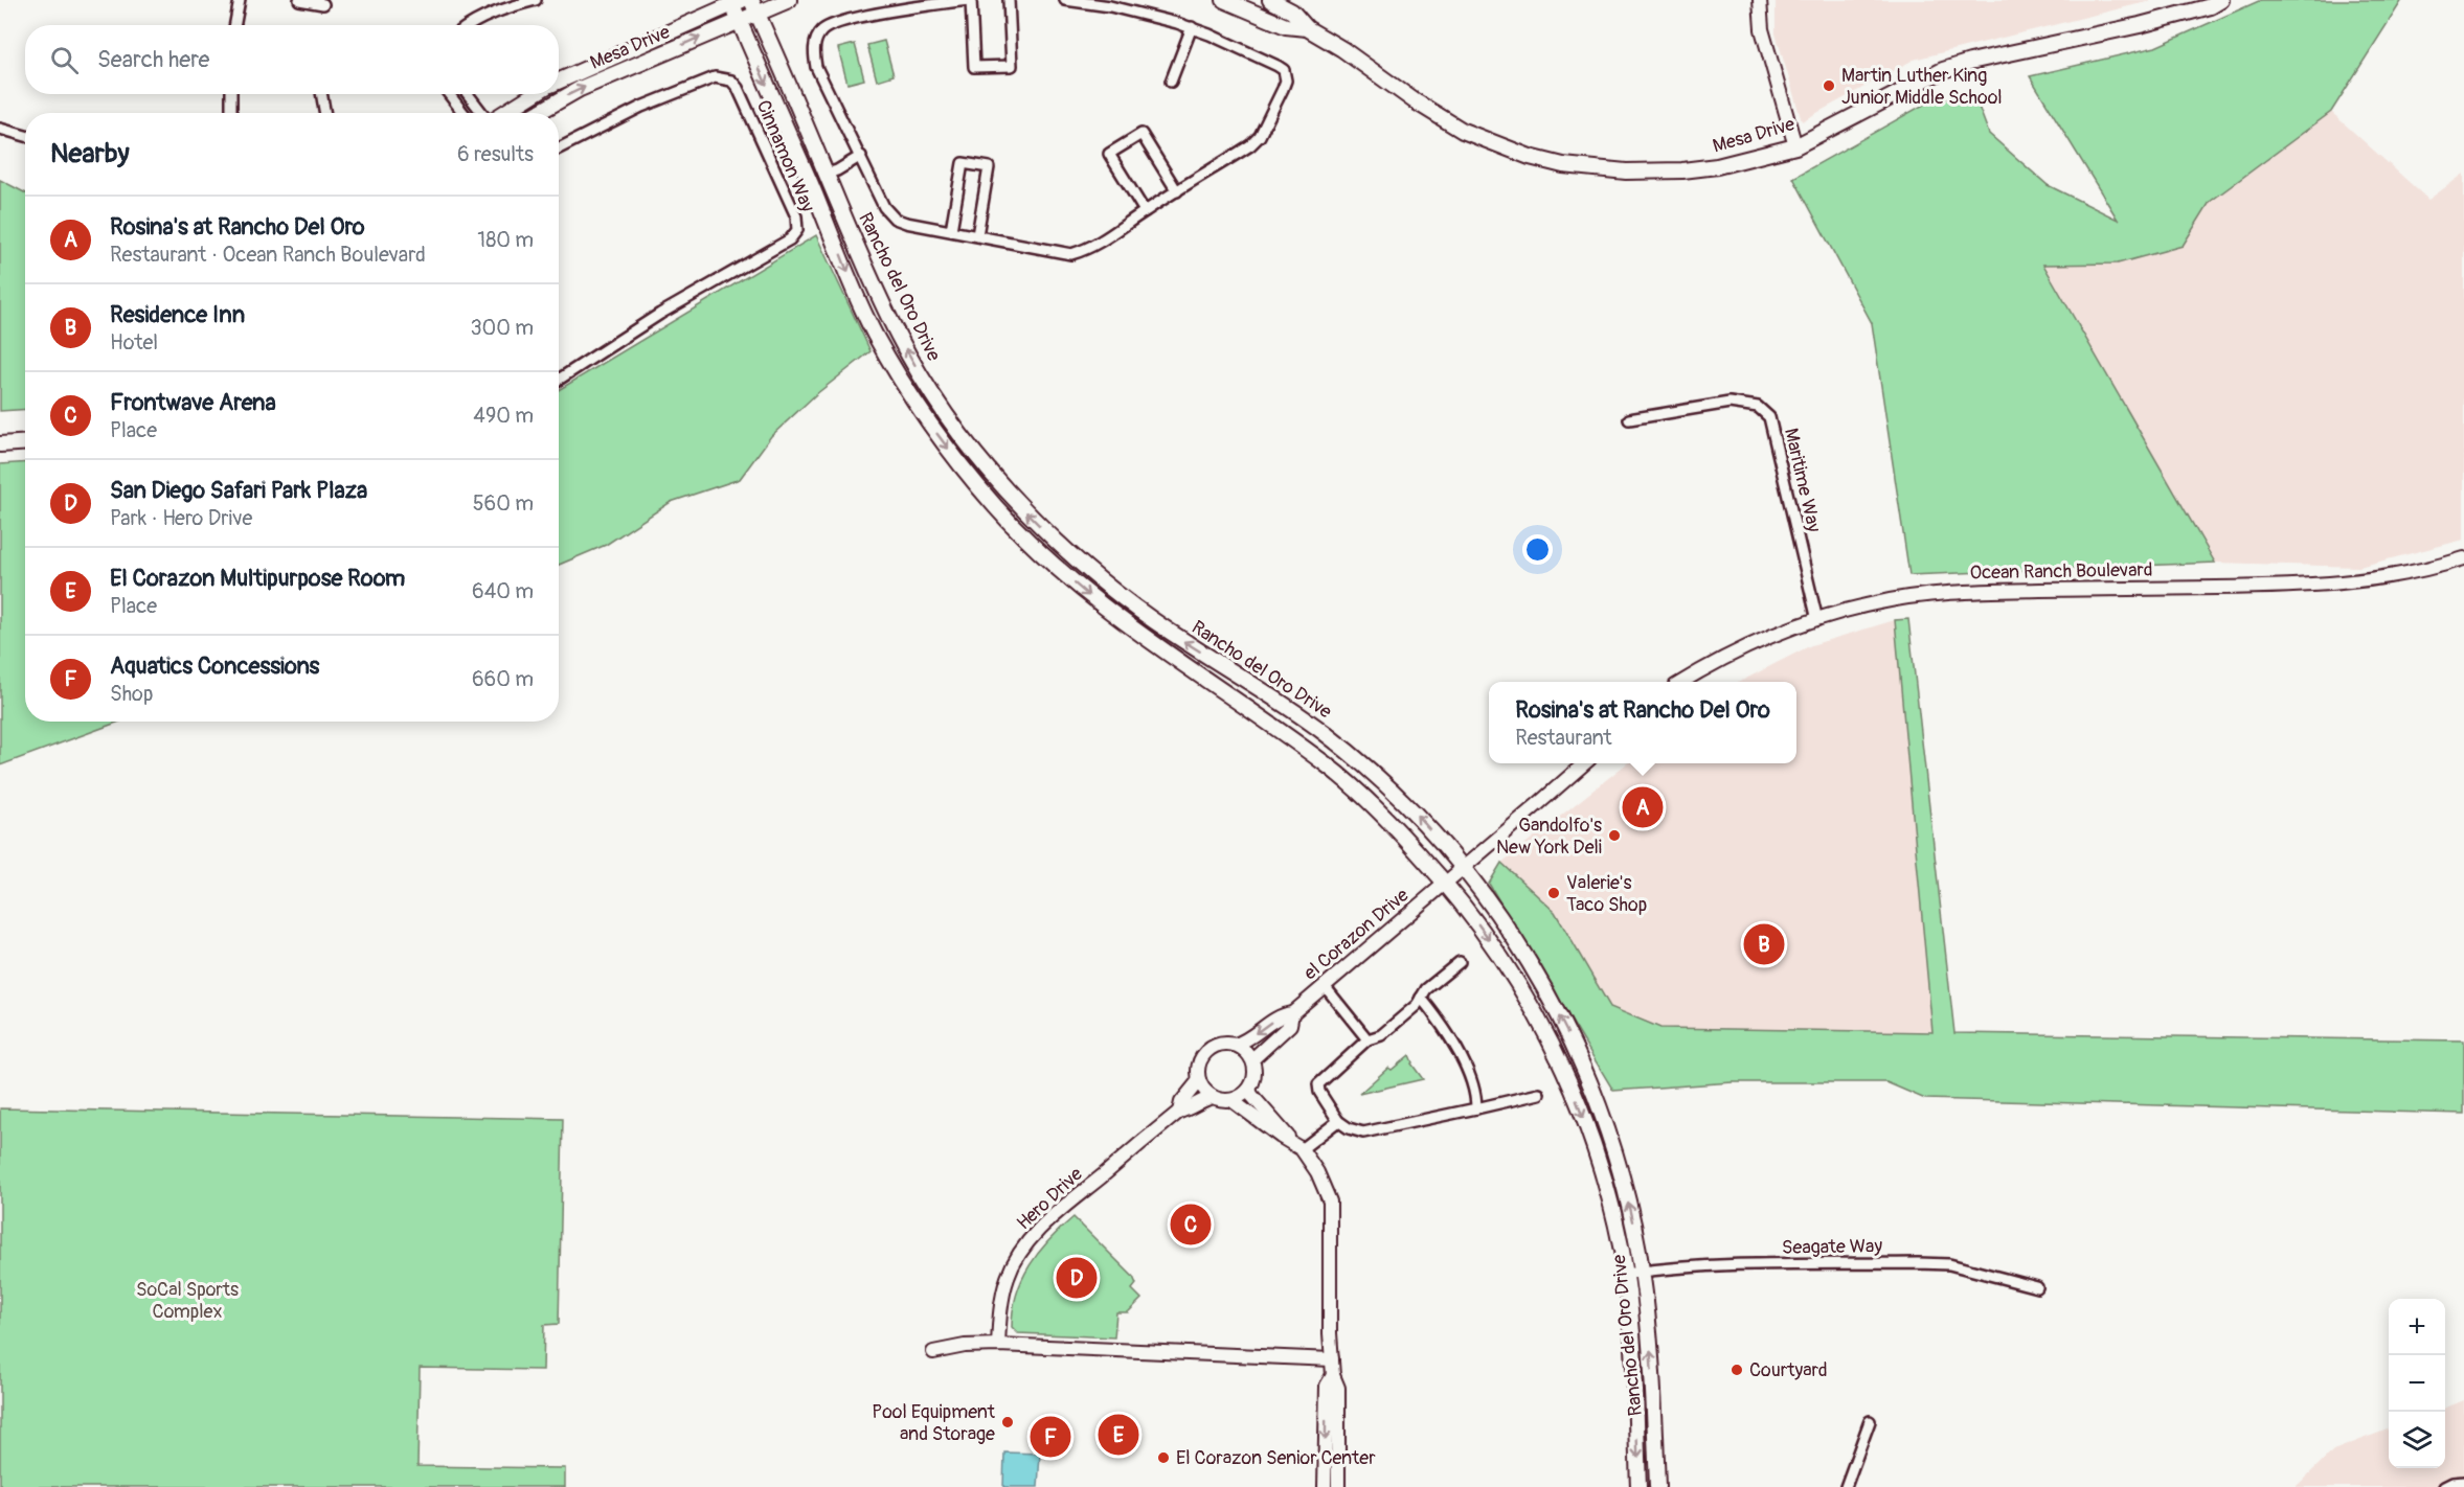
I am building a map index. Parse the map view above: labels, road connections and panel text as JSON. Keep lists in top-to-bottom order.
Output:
{
  "streets": {
    "main road": ["Mesa Drive", "Rancho del Oro Drive"],
    "street": [
      "Cinnamon Way",
      "Maritime Way",
      "Ocean Ranch Boulevard",
      "el Corazon Drive",
      "Hero Drive",
      "Seagate Way"
    ]
  },
  "crossings": [
    ["Mesa Drive", "Rancho del Oro Drive"],
    ["Rancho del Oro Drive", "el Corazon Drive"],
    ["Rancho del Oro Drive", "Seagate Way"],
    ["Maritime Way", "Ocean Ranch Boulevard"],
    ["el Corazon Drive", "Hero Drive"]
  ],
  "parks": ["SoCal Sports Complex"],
  "places": [
    "Martin Luther King Junior Middle School",
    "Gandolfo's New York Deli",
    "Valerie's Taco Shop",
    "Courtyard",
    "Pool Equipment and Storage",
    "El Corazon Senior Center"
  ],
  "page": {
    "search": "Search here",
    "heading": ["Nearby", "6 results"],
    "list": [
      {
        "mark": "A",
        "name": "Rosina's at Rancho Del Oro",
        "note": "Restaurant · Ocean Ranch Boulevard",
        "value": "180 m"
      },
      {
        "mark": "B",
        "name": "Residence Inn",
        "note": "Hotel",
        "value": "300 m"
      },
      {
        "mark": "C",
        "name": "Frontwave Arena",
        "note": "Place",
        "value": "490 m"
      },
      {
        "mark": "D",
        "name": "San Diego Safari Park Plaza",
        "note": "Park · Hero Drive",
        "value": "560 m"
      },
      {
        "mark": "E",
        "name": "El Corazon Multipurpose Room",
        "note": "Place",
        "value": "640 m"
      },
      {
        "mark": "F",
        "name": "Aquatics Concessions",
        "note": "Shop",
        "value": "660 m"
      }
    ],
    "popup": ["Rosina's at Rancho Del Oro", "Restaurant"],
    "pins": [
      "A",
      "B",
      "C",
      "D",
      "E",
      "F"
    ],
    "map_buttons": ["+", "−"]
  }
}
